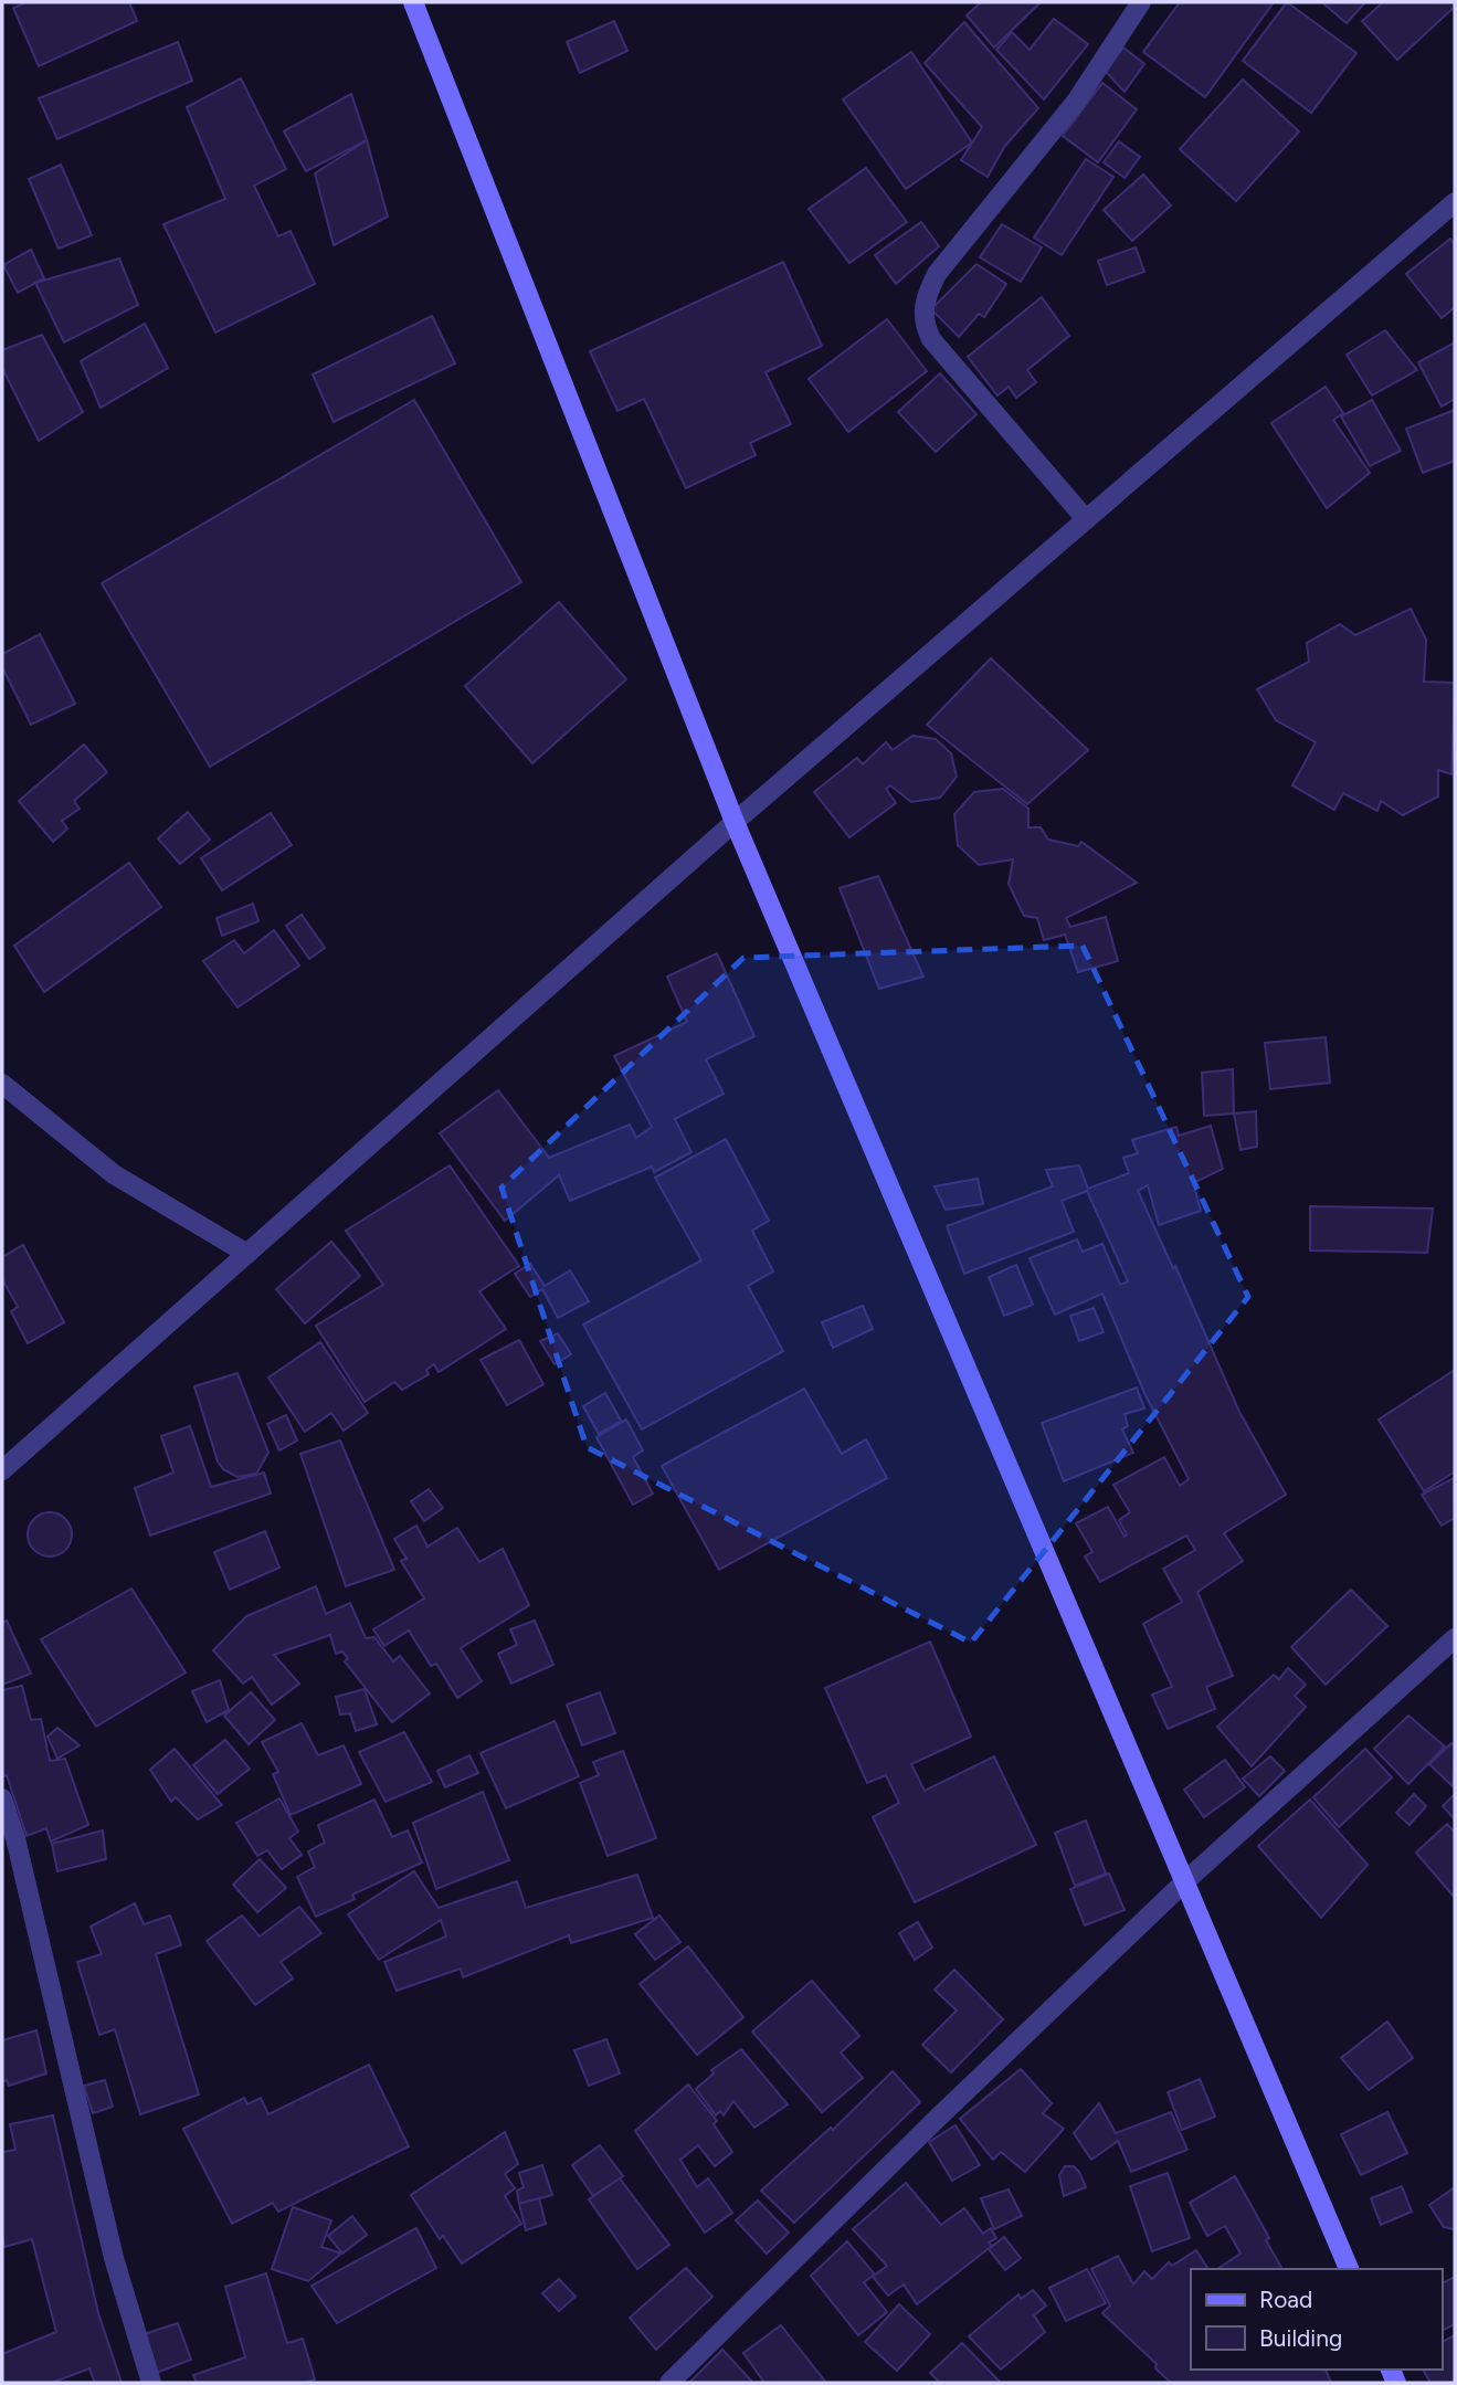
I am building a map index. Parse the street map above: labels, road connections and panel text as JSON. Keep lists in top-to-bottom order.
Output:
{
  "legend": ["Road", "Building"]
}
